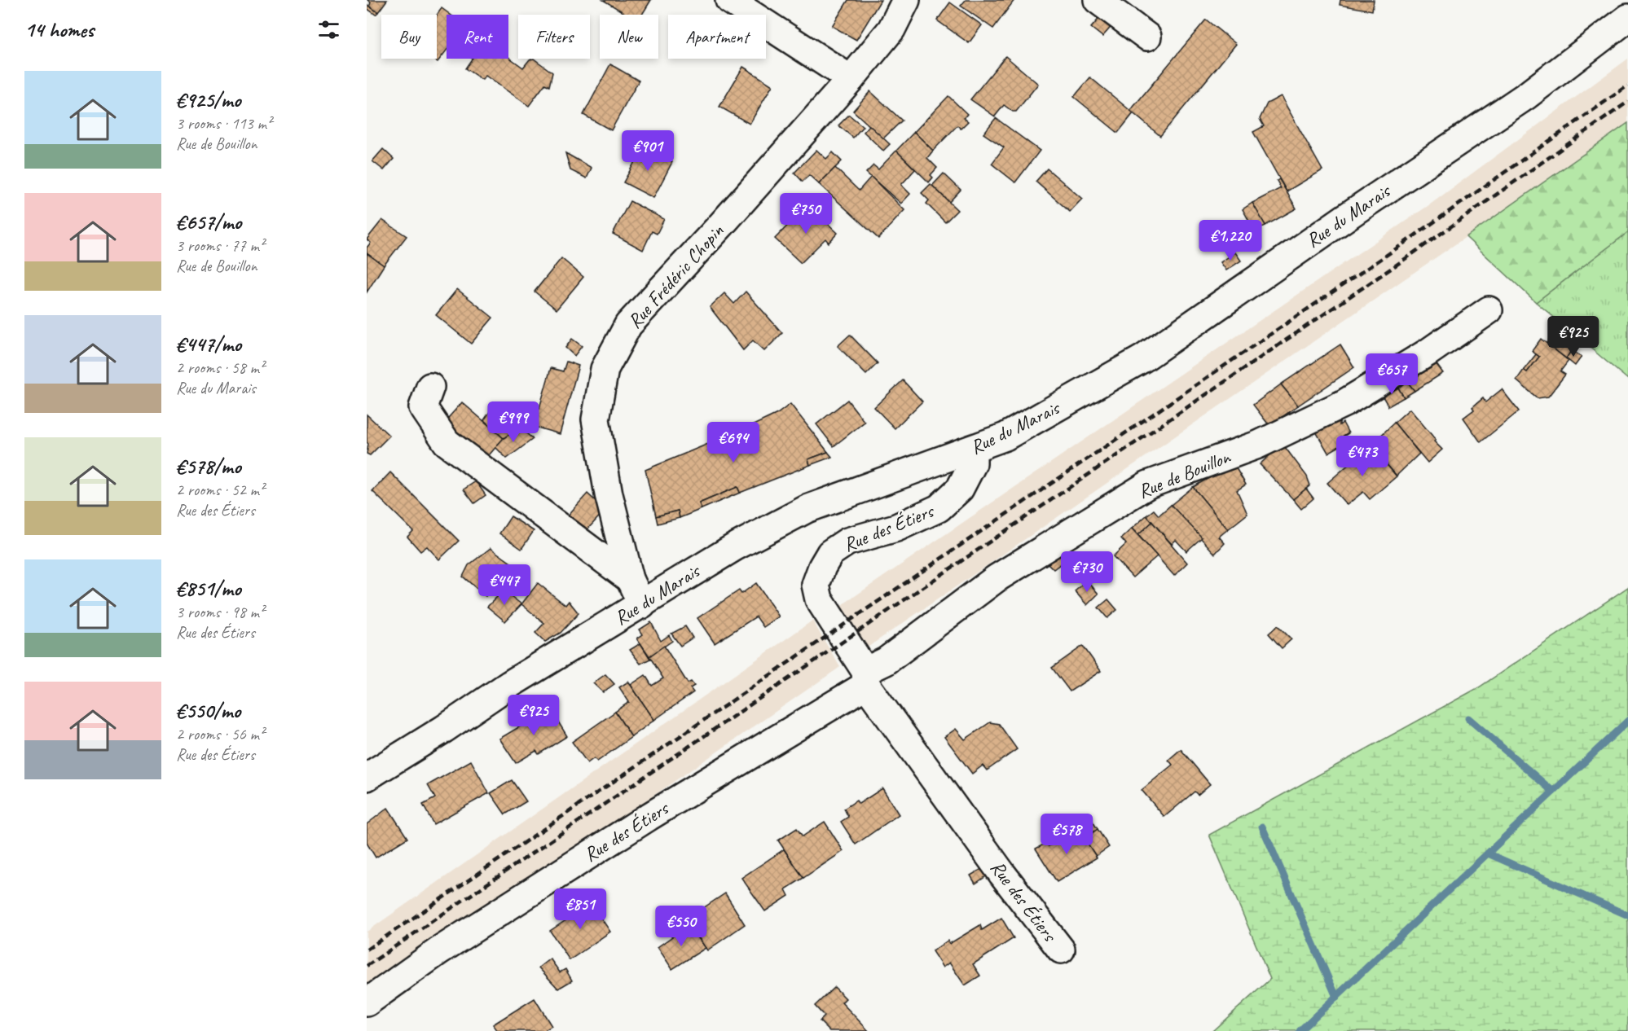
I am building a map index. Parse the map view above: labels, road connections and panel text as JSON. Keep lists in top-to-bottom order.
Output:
{
  "streets": {
    "street": [
      "Rue du Marais",
      "Rue Frédéric Chopin",
      "Rue de Bouillon",
      "Rue des Étiers"
    ]
  },
  "crossings": [
    ["Rue du Marais", "Rue Frédéric Chopin"],
    ["Rue du Marais", "Rue des Étiers"],
    ["Rue de Bouillon", "Rue des Étiers"]
  ],
  "page": {
    "heading": "14 homes",
    "chip": [
      "Buy",
      "Rent",
      "Filters",
      "New",
      "Apartment"
    ],
    "list": [
      {
        "name": "€925/mo",
        "note": "3 rooms · 113 m² · Rue de Bouillon"
      },
      {
        "name": "€657/mo",
        "note": "3 rooms · 77 m² · Rue de Bouillon"
      },
      {
        "name": "€447/mo",
        "note": "2 rooms · 58 m² · Rue du Marais"
      },
      {
        "name": "€578/mo",
        "note": "2 rooms · 52 m² · Rue des Étiers"
      },
      {
        "name": "€851/mo",
        "note": "3 rooms · 98 m² · Rue des Étiers"
      },
      {
        "name": "€550/mo",
        "note": "2 rooms · 56 m² · Rue des Étiers"
      }
    ],
    "price": [
      "€901",
      "€750",
      "€1,220",
      "€925",
      "€657",
      "€999",
      "€694",
      "€473",
      "€730",
      "€447",
      "€925",
      "€578",
      "€851",
      "€550"
    ]
  }
}
